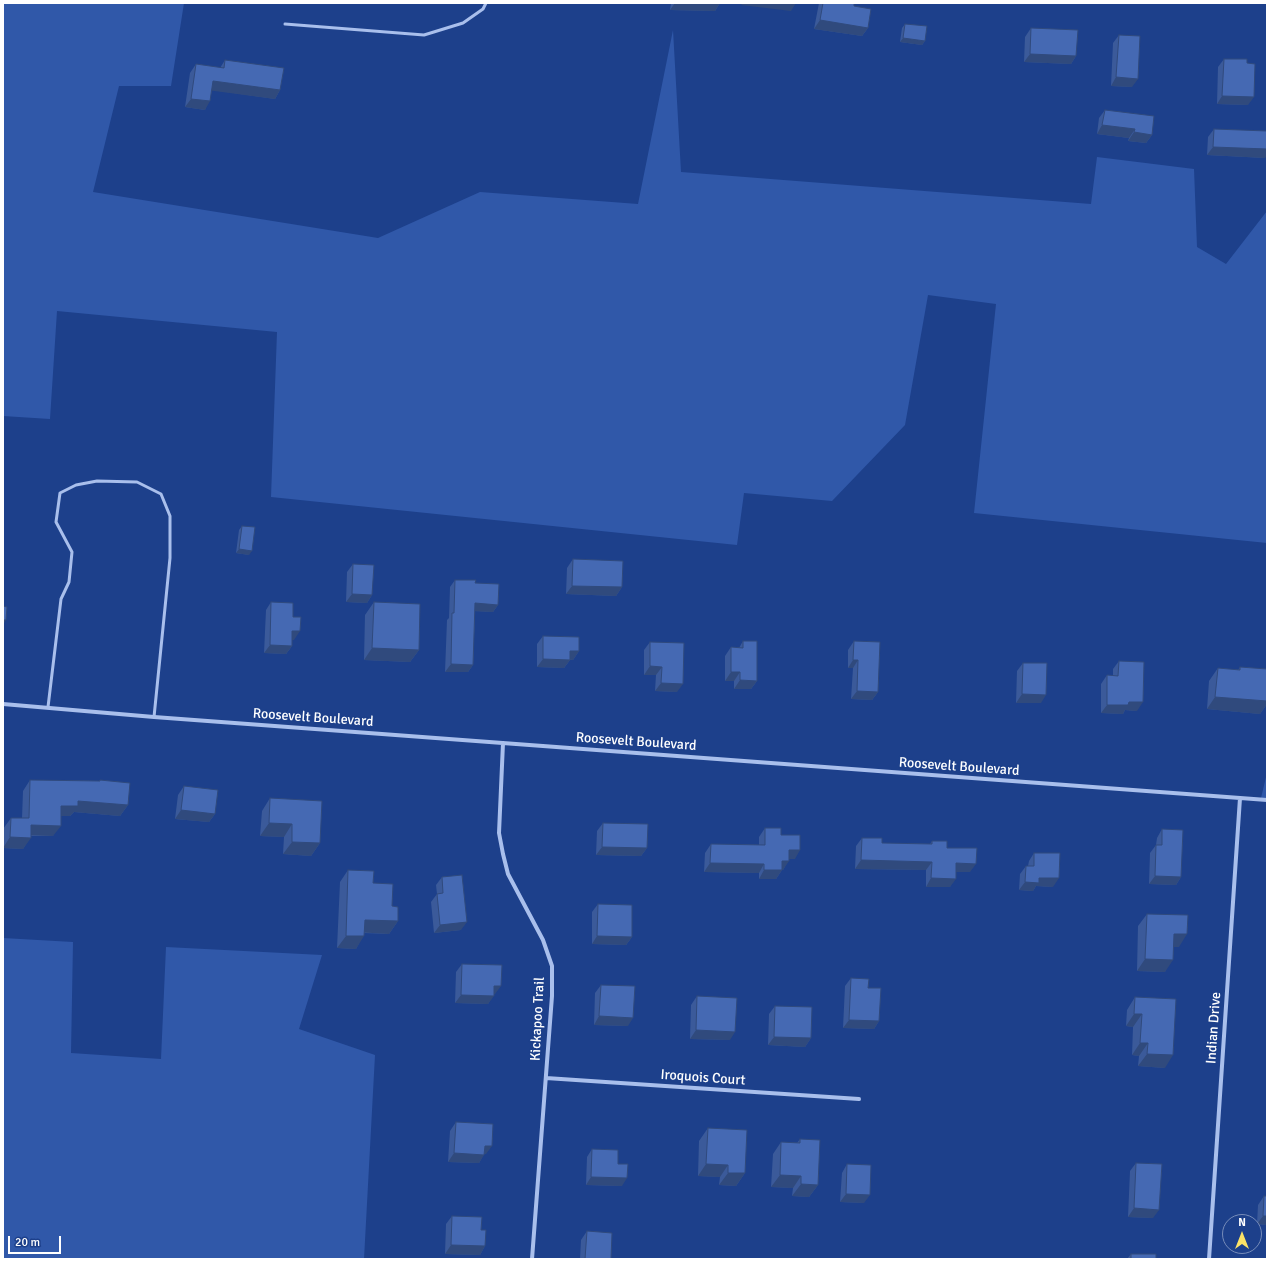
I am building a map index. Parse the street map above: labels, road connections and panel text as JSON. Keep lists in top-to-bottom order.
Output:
{
  "streets": {
    "street": [
      "Roosevelt Boulevard",
      "Kickapoo Trail",
      "Indian Drive",
      "Iroquois Court"
    ]
  },
  "crossings": [
    ["Roosevelt Boulevard", "Kickapoo Trail"],
    ["Roosevelt Boulevard", "Indian Drive"],
    ["Kickapoo Trail", "Iroquois Court"]
  ],
  "scale_bar": "20 m",
  "north": "top"
}
